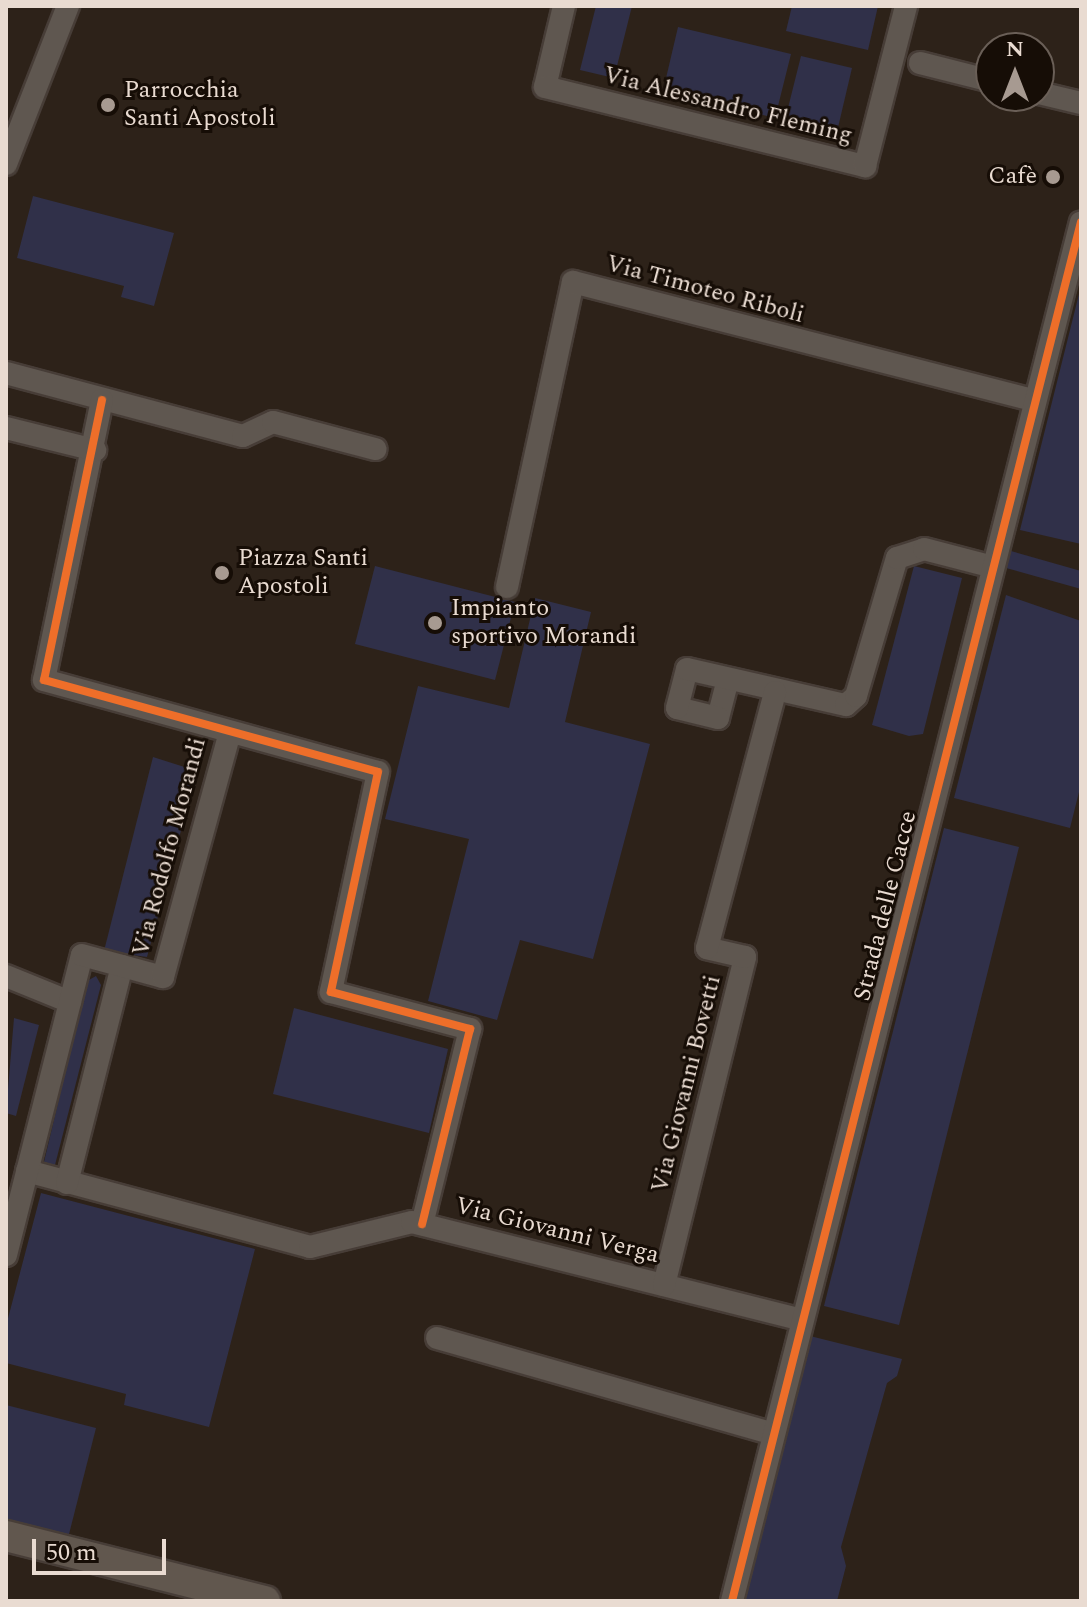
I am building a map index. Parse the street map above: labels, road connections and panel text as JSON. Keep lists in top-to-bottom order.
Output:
{
  "streets": {
    "street": [
      "Via Alessandro Fleming",
      "Via Timoteo Riboli",
      "Via Rodolfo Morandi",
      "Strada delle Cacce",
      "Via Giovanni Bovetti",
      "Via Giovanni Verga"
    ]
  },
  "crossings": [
    ["Via Timoteo Riboli", "Strada delle Cacce"],
    ["Via Rodolfo Morandi", "Via Giovanni Verga"],
    ["Strada delle Cacce", "Via Giovanni Verga"],
    ["Via Giovanni Bovetti", "Via Giovanni Verga"]
  ],
  "places": [
    "Parrocchia Santi Apostoli",
    "Cafè",
    "Piazza Santi Apostoli",
    "Impianto sportivo Morandi"
  ],
  "scale_bar": "50 m",
  "north": "top"
}
